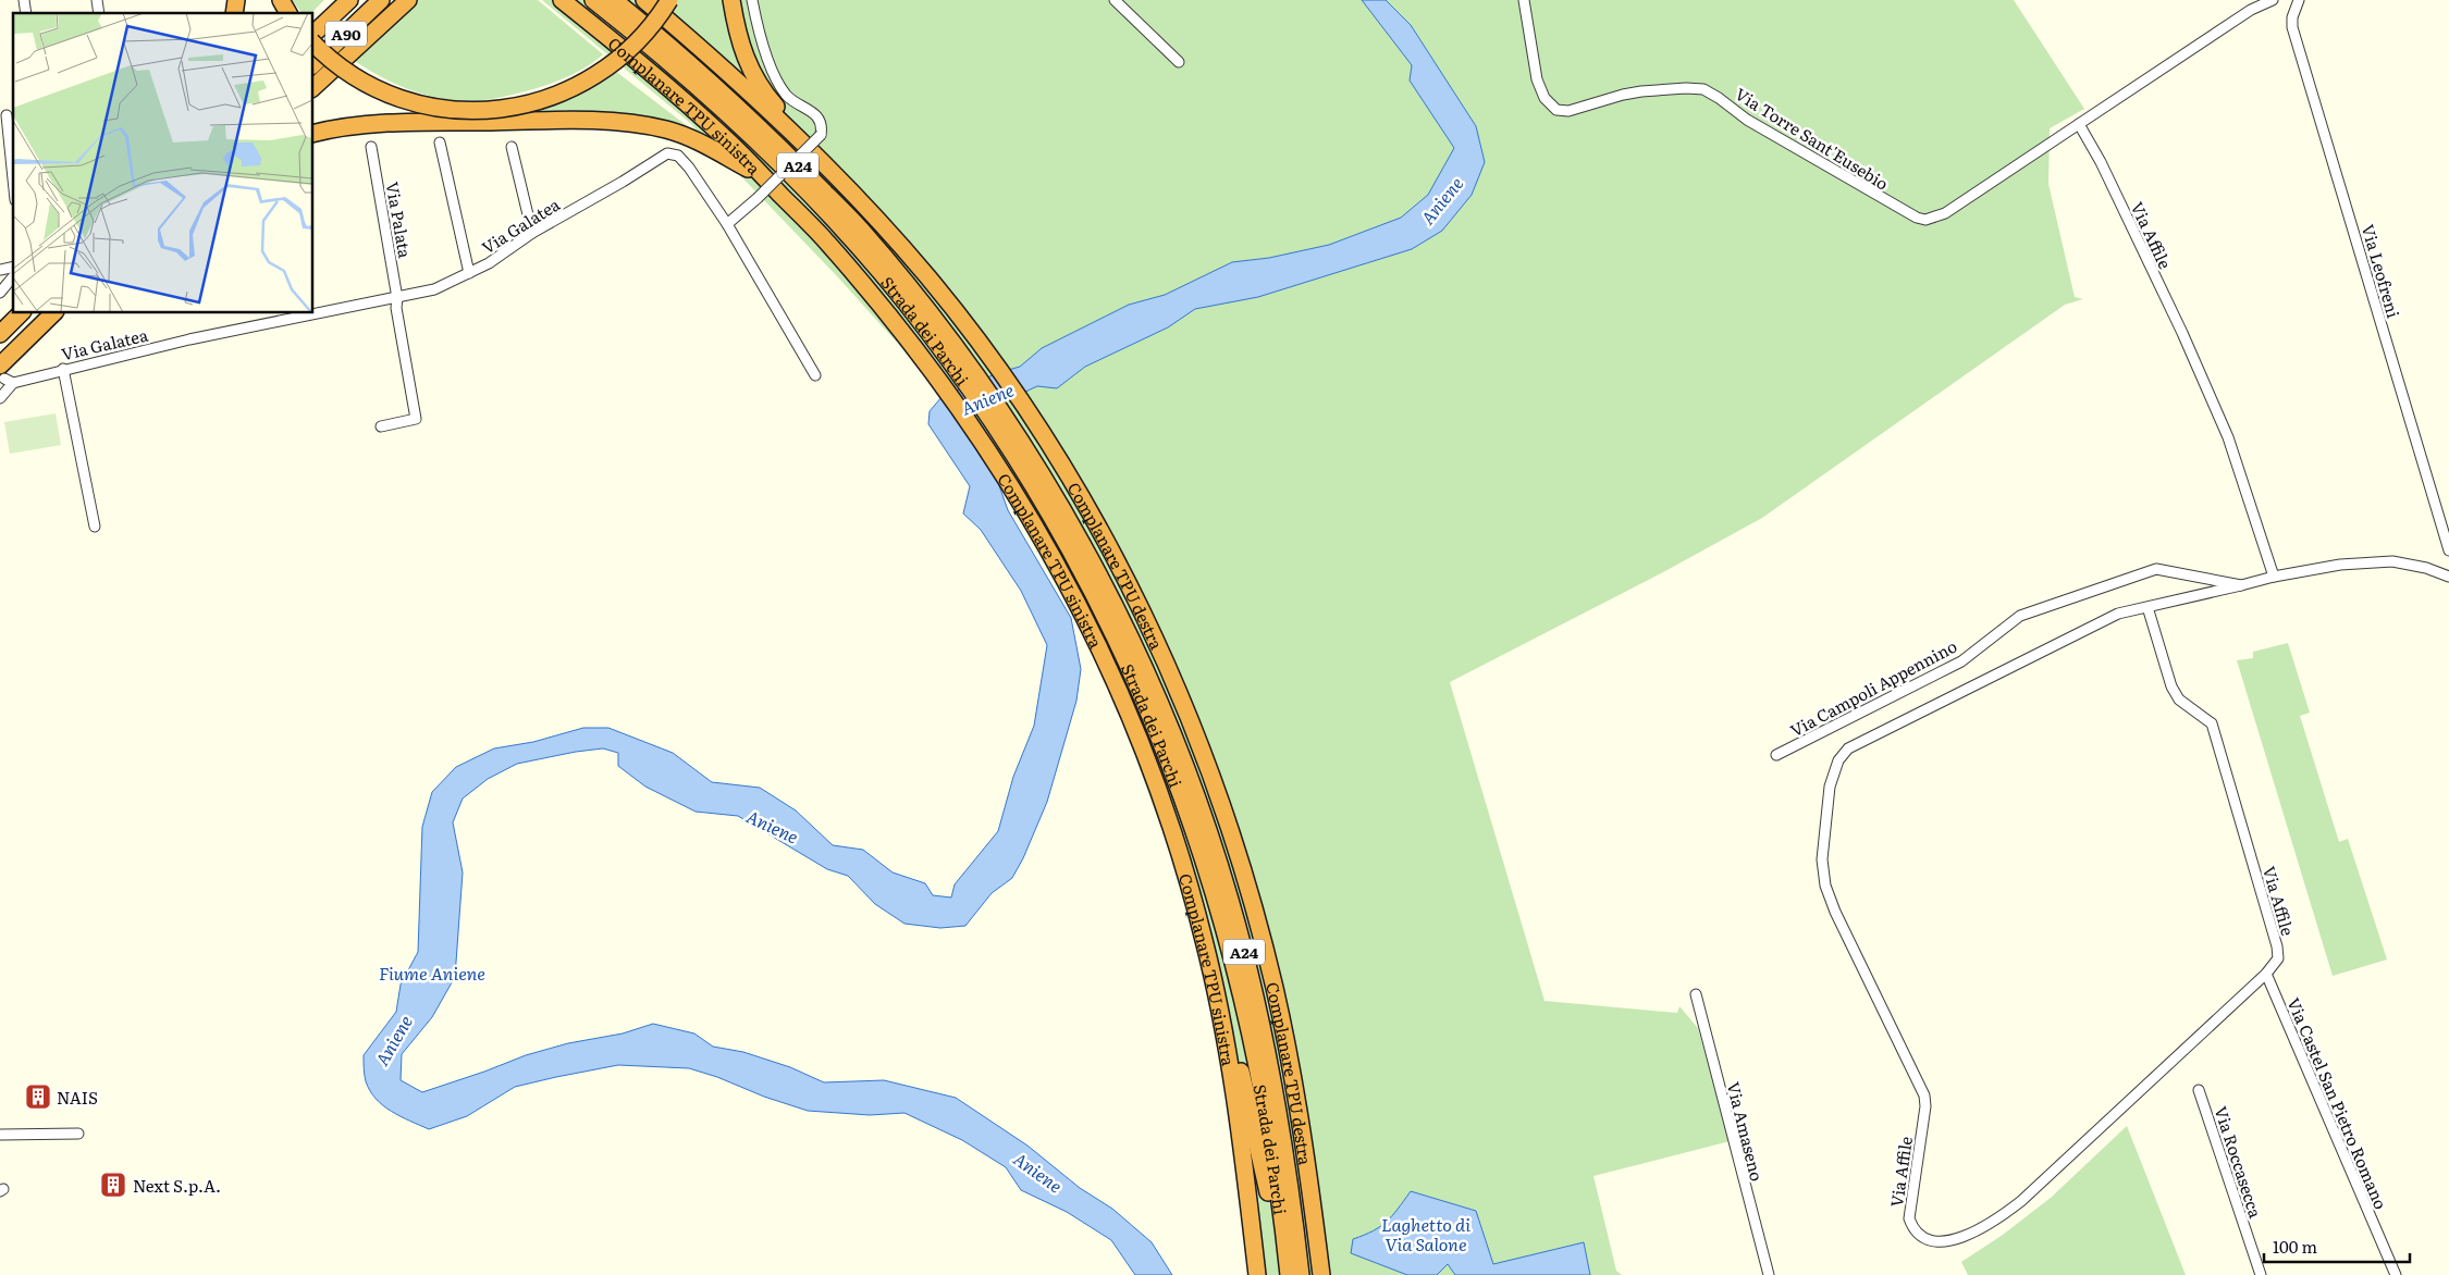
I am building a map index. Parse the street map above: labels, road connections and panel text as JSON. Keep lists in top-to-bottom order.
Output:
{
  "streets": {
    "highway": [
      "A90",
      "Complanare TPU sinistra",
      "A24",
      "Strada dei Parchi",
      "Complanare TPU destra"
    ],
    "street": [
      "Via Torre Sant'Eusebio",
      "Via Palata",
      "Via Galatea",
      "Via Affile",
      "Via Leofreni",
      "Via Campoli Appennino",
      "Via Castel San Pietro Romano",
      "Via Amaseno",
      "Via Roccasecca"
    ]
  },
  "crossings": [
    ["Via Torre Sant'Eusebio", "Via Affile"],
    ["Via Palata", "Via Galatea"],
    ["Via Affile", "Via Campoli Appennino"],
    ["Via Affile", "Via Castel San Pietro Romano"]
  ],
  "water": ["Aniene", "Fiume Aniene", "Laghetto di Via Salone"],
  "places": {
    "building": ["NAIS", "Next S.p.A."]
  },
  "scale_bar": "100 m"
}
